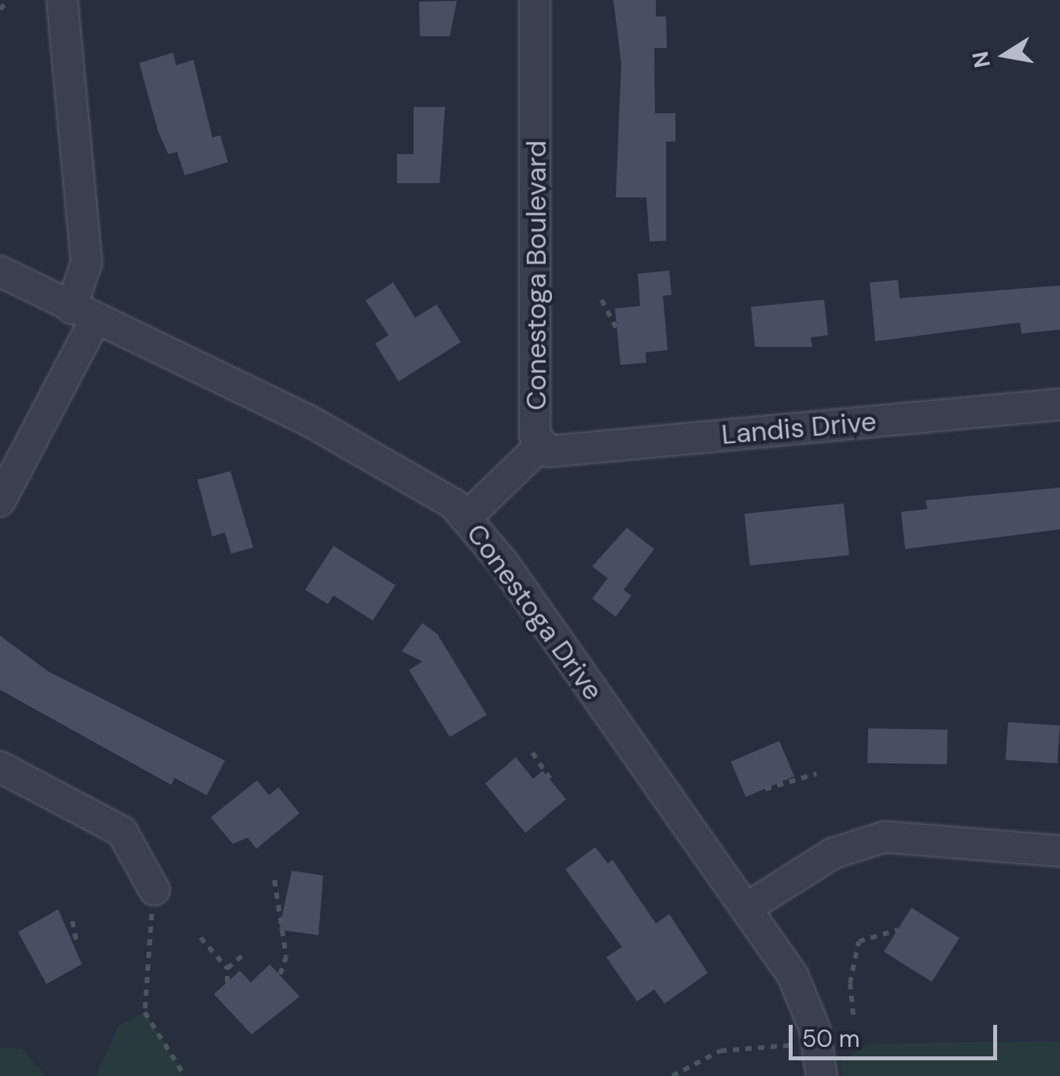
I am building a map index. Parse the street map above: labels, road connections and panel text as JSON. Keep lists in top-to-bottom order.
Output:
{
  "streets": {
    "street": ["Conestoga Boulevard", "Landis Drive", "Conestoga Drive"]
  },
  "crossings": [
    ["Conestoga Boulevard", "Landis Drive"],
    ["Conestoga Boulevard", "Conestoga Drive"]
  ],
  "scale_bar": "50 m",
  "north": "left"
}
